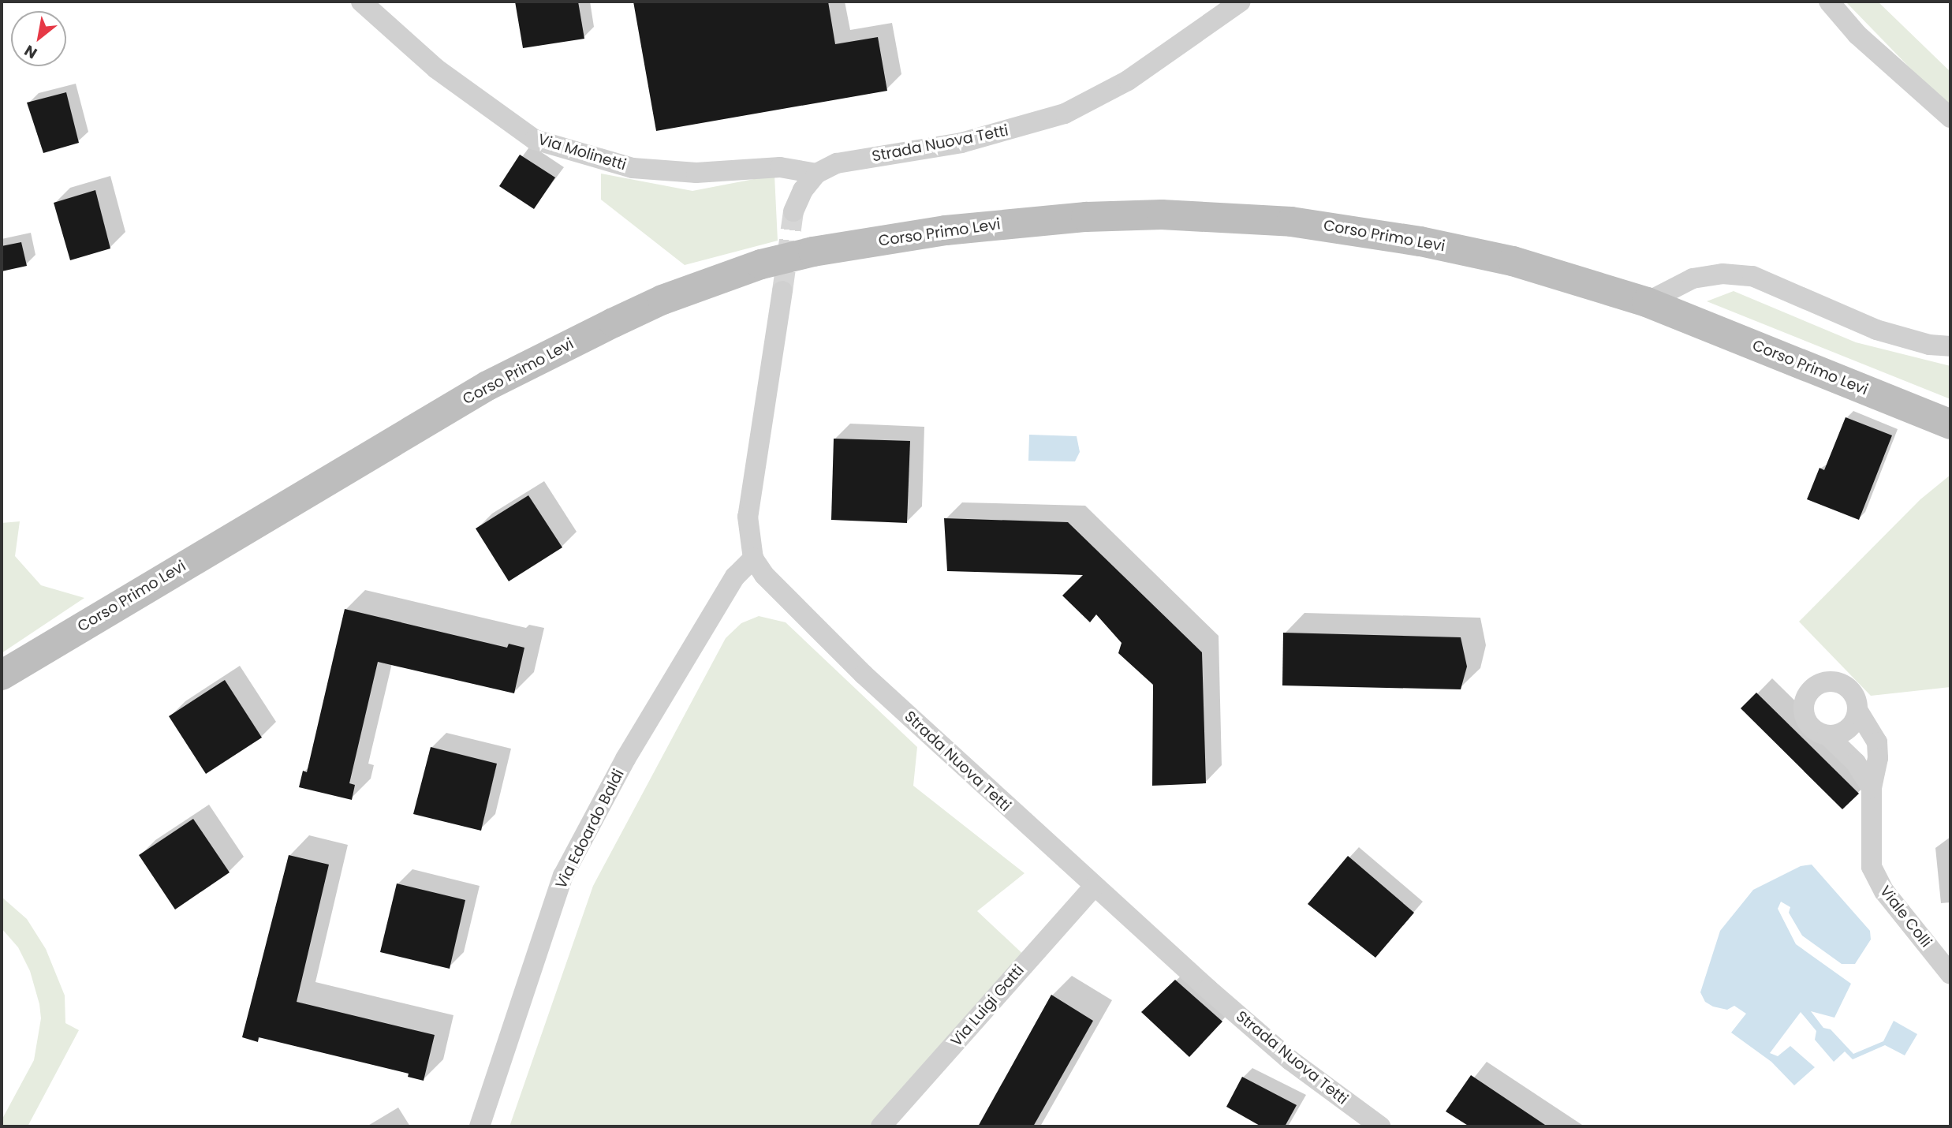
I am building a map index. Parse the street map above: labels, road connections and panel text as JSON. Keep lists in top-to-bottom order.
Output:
{
  "streets": {
    "main road": ["Corso Primo Levi"],
    "street": [
      "Strada Nuova Tetti",
      "Via Molinetti",
      "Via Edoardo Baldi",
      "Viale Colli",
      "Via Luigi Gatti"
    ]
  },
  "crossings": [
    ["Strada Nuova Tetti", "Via Molinetti"],
    ["Strada Nuova Tetti", "Via Edoardo Baldi"],
    ["Strada Nuova Tetti", "Via Luigi Gatti"]
  ],
  "north": "bottom left"
}
